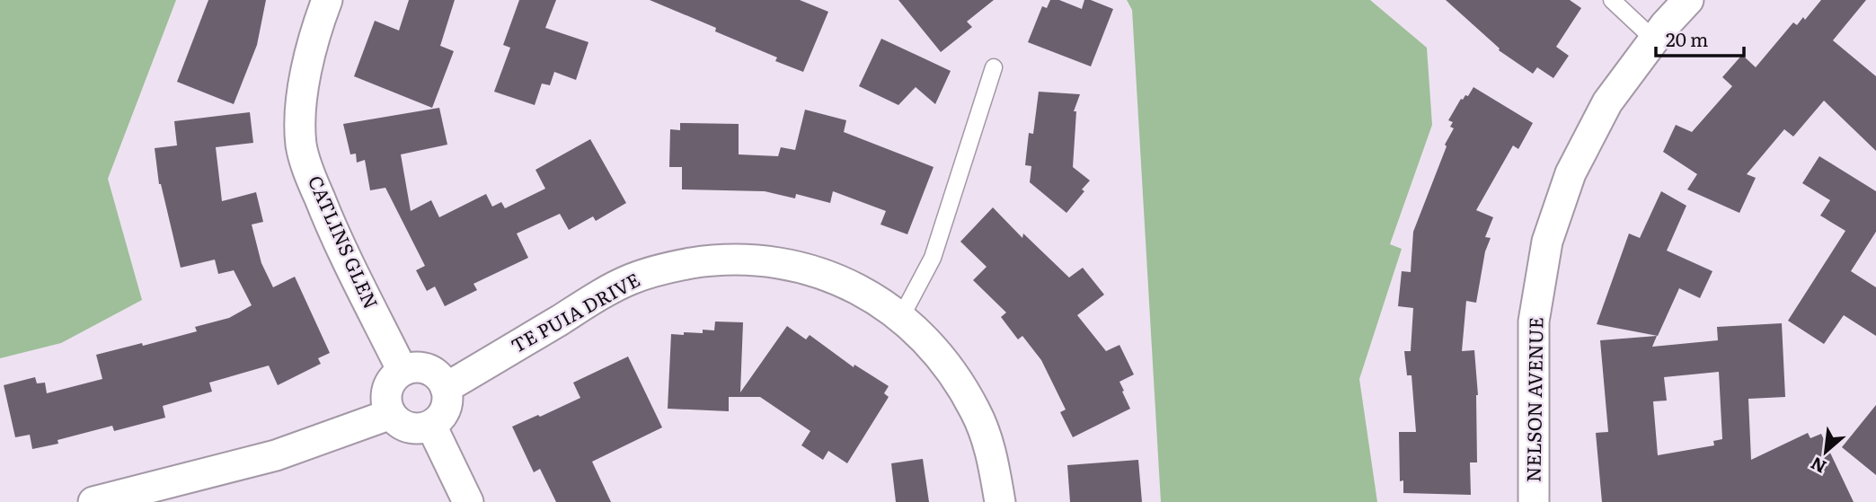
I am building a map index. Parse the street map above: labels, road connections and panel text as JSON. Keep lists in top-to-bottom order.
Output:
{
  "streets": {
    "street": ["CATLINS GLEN", "TE PUIA DRIVE", "NELSON AVENUE"]
  },
  "crossings": [
    ["CATLINS GLEN", "TE PUIA DRIVE"]
  ],
  "scale_bar": "20 m",
  "north": "bottom left"
}
